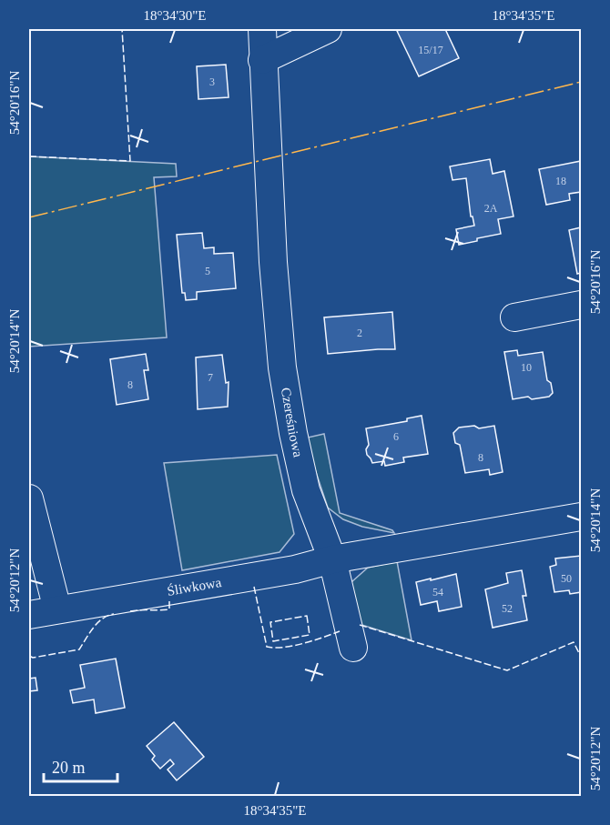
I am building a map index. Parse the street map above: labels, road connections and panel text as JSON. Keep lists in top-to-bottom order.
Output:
{
  "streets": {
    "street": ["Czereśniowa", "Śliwkowa"]
  },
  "crossings": [
    ["Czereśniowa", "Śliwkowa"]
  ],
  "house_numbers": [
    "15/17",
    "3",
    "18",
    "2A",
    "5",
    "2",
    "10",
    "7",
    "8",
    "6",
    "8",
    "50",
    "54",
    "52"
  ],
  "scale_bar": "20 m",
  "coordinates": [
    "18°34'30\"E",
    "18°34'35\"E",
    "54°20'16\"N",
    "54°20'14\"N",
    "54°20'12\"N"
  ]
}
